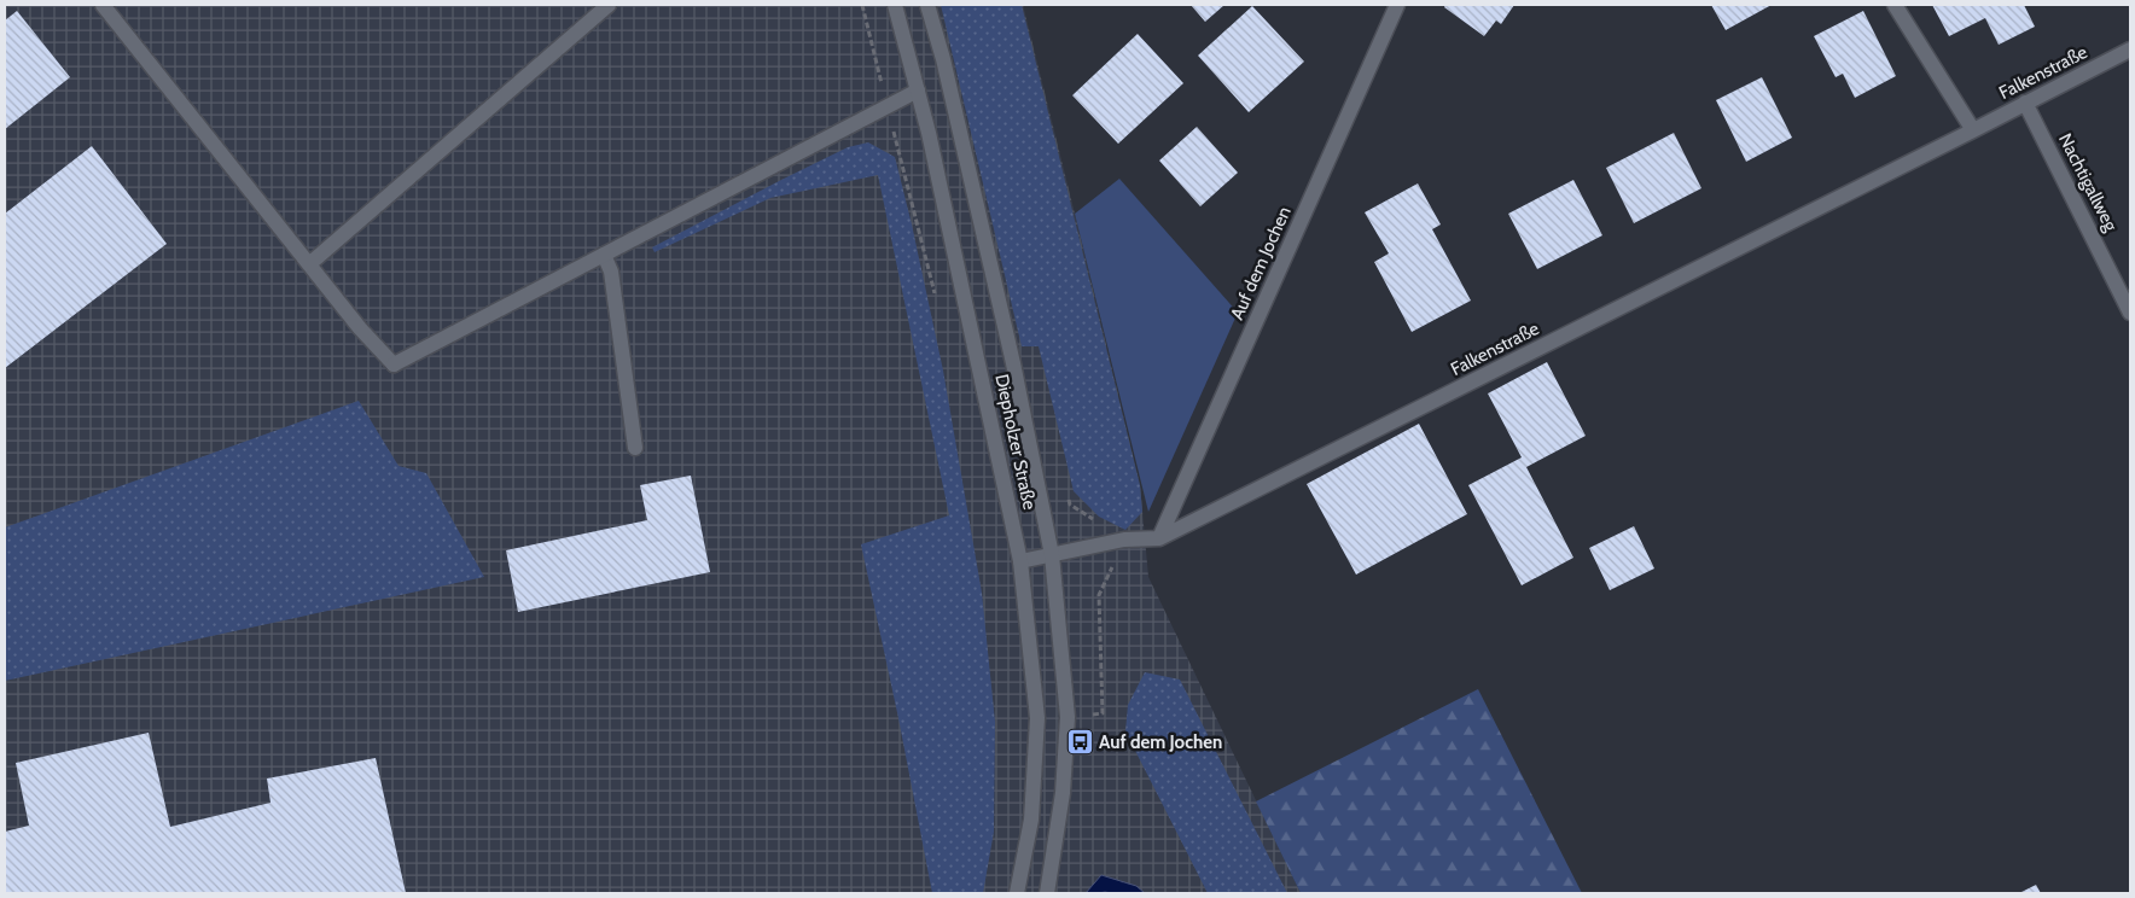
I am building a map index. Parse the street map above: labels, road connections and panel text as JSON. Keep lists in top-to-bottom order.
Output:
{
  "streets": {
    "street": [
      "Falkenstraße",
      "Nachtigallweg",
      "Auf dem Jochen",
      "Diepholzer Straße"
    ]
  },
  "crossings": [
    ["Falkenstraße", "Nachtigallweg"],
    ["Falkenstraße", "Auf dem Jochen"],
    ["Falkenstraße", "Diepholzer Straße"]
  ],
  "places": {
    "bus stop": ["Auf dem Jochen"]
  }
}
